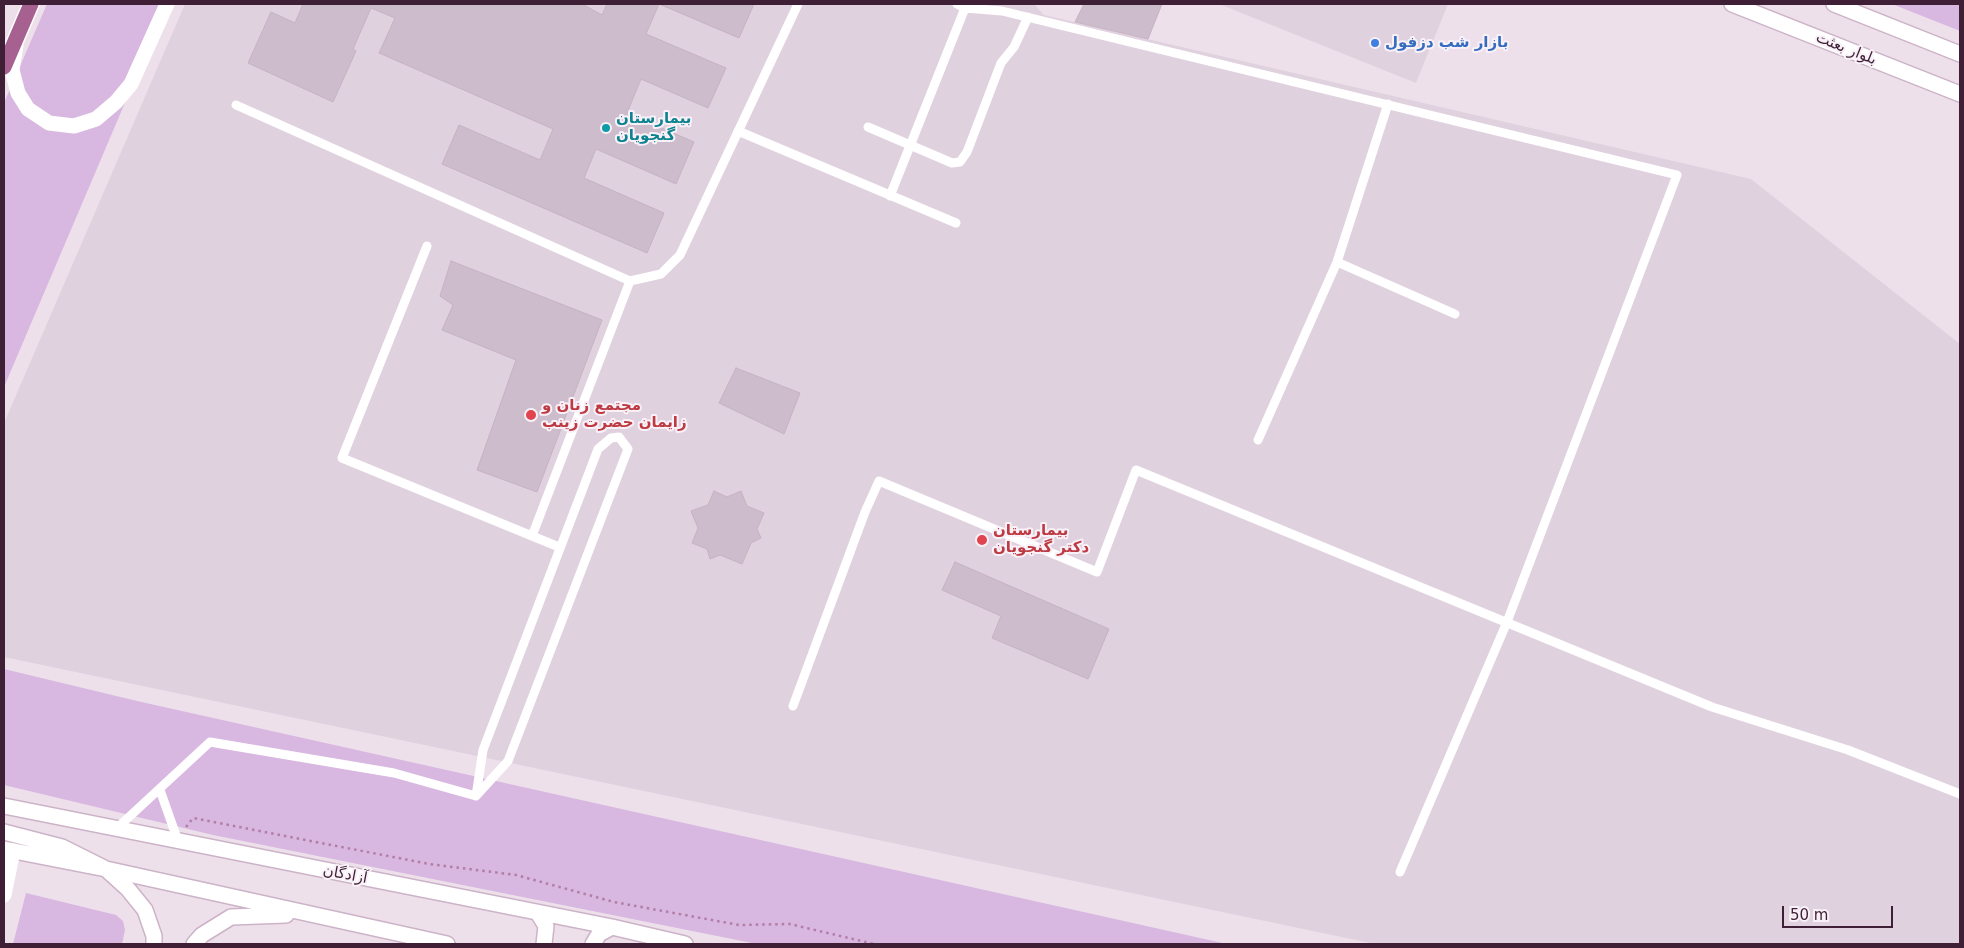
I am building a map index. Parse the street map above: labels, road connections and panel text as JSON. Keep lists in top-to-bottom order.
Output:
{
  "streets": {
    "main road": ["بلوار بعثت", "آزادگان"]
  },
  "places": [
    "بازار شب دزفول",
    "بیمارستان گنجویان",
    "مجتمع زنان و زایمان حضرت زینب",
    "بیمارستان دکتر گنجویان"
  ],
  "scale_bar": "50 m"
}
